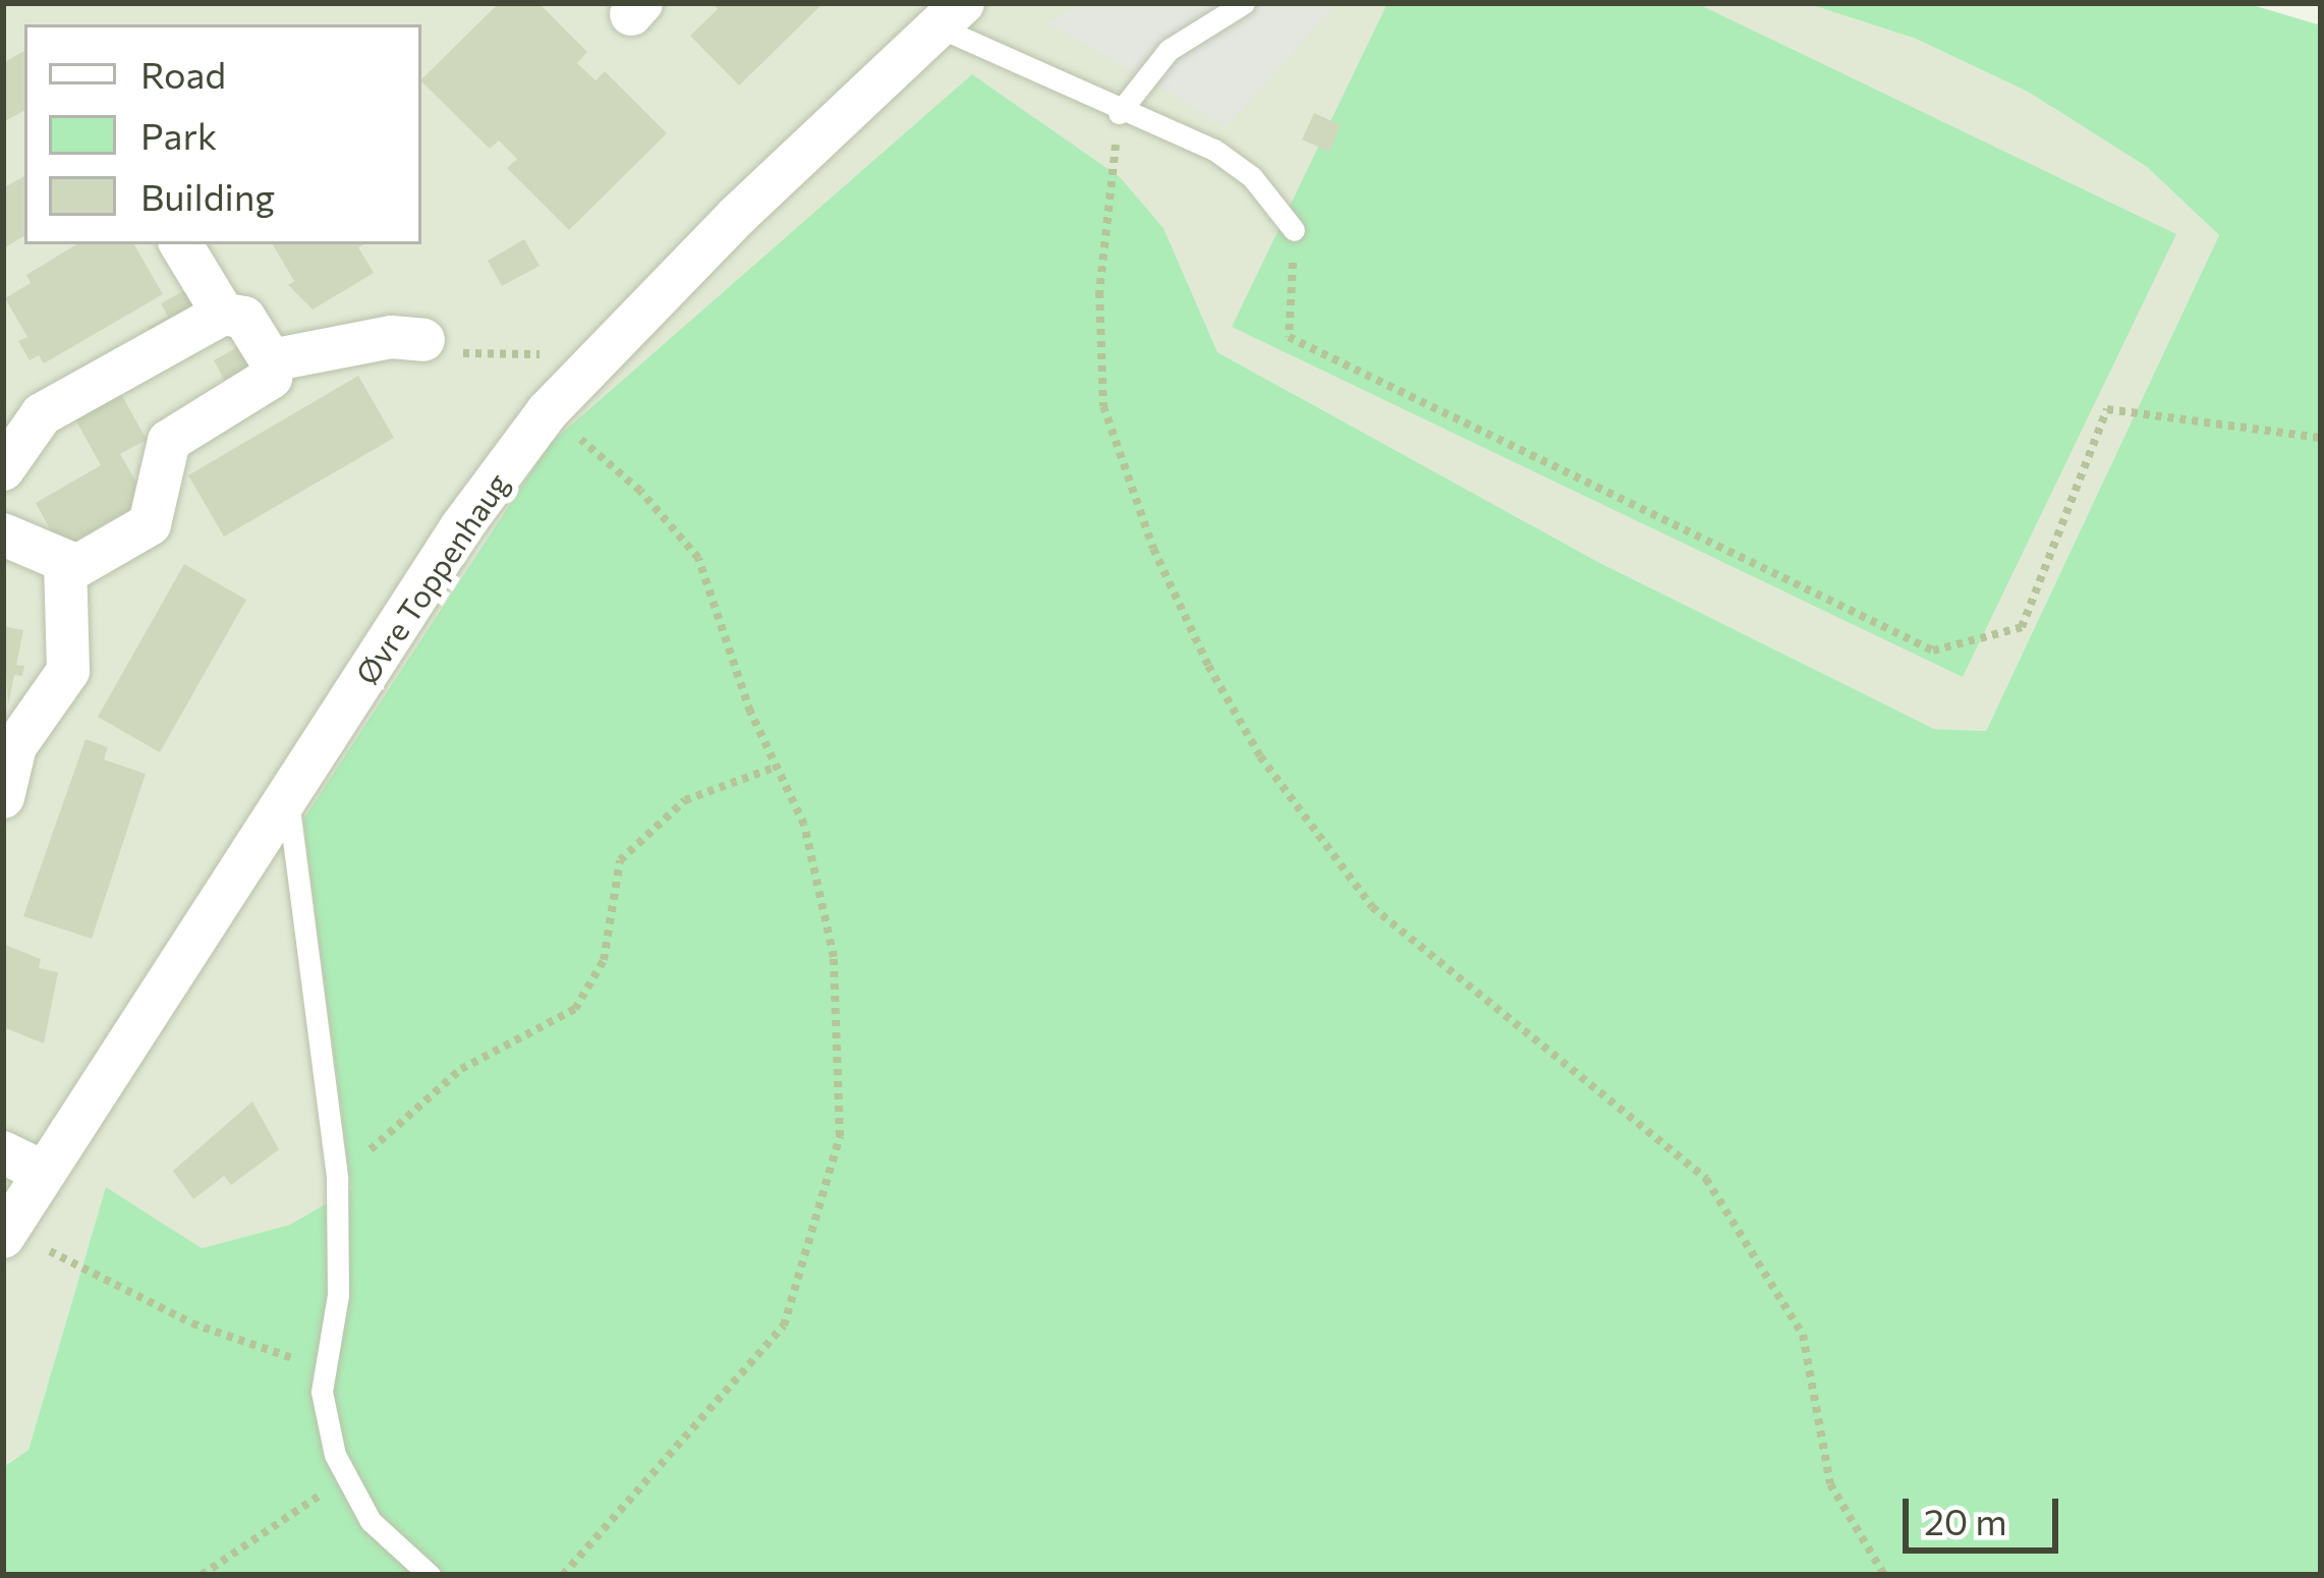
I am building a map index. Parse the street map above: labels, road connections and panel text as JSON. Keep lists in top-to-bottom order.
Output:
{
  "streets": {
    "street": ["Øvre Toppenhaug"]
  },
  "legend": ["Road", "Park", "Building"],
  "scale_bar": "20 m"
}
